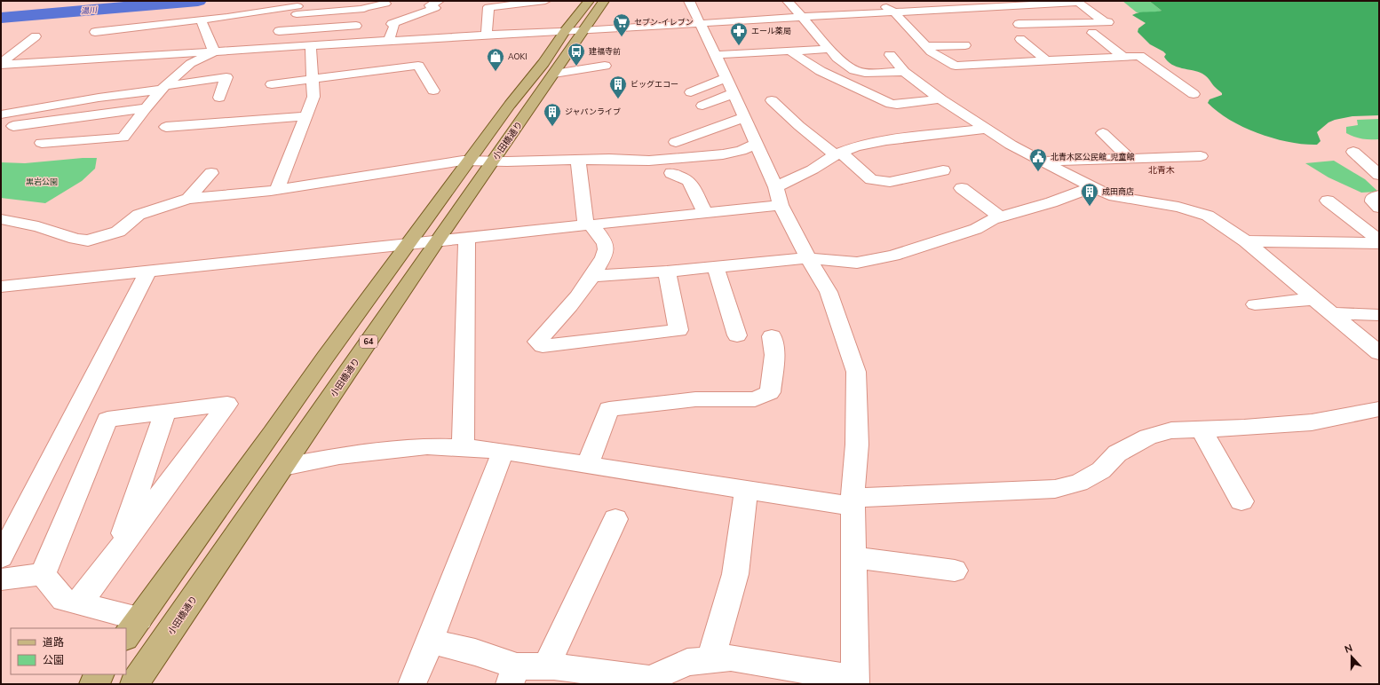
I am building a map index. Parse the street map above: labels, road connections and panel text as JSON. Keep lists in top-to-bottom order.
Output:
{
  "streets": {
    "main road": ["小田橋通り", "64"]
  },
  "districts": ["北青木"],
  "water": ["湯川"],
  "parks": ["黒岩公園"],
  "places": {
    "supermarket": ["セブン-イレブン"],
    "pharmacy": ["エール薬局"],
    "bus stop": ["建福寺前"],
    "shop": ["AOKI"],
    "building": ["ビッグエコー", "ジャパンライブ", "成田商店"],
    "public building": ["北青木区公民館_児童館"]
  },
  "legend": ["道路", "公園"],
  "north": "top"
}
